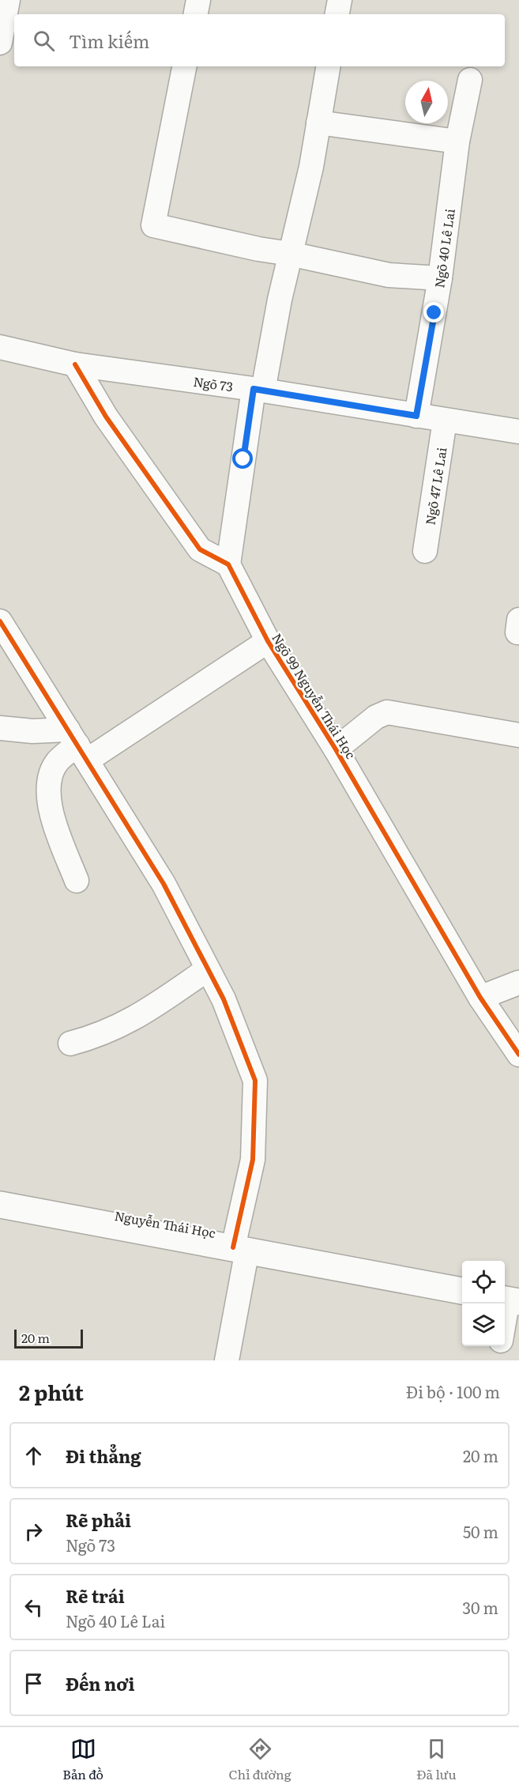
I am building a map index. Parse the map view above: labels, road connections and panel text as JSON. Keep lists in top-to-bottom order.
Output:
{
  "streets": {
    "main road": ["Nguyễn Thái Học"],
    "street": [
      "Ngõ 40 Lê Lai",
      "Ngõ 73",
      "Ngõ 47 Lê Lai",
      "Ngõ 99 Nguyễn Thái Học"
    ]
  },
  "crossings": [
    ["Ngõ 40 Lê Lai", "Ngõ 73"],
    ["Ngõ 73", "Ngõ 47 Lê Lai"]
  ],
  "scale_bar": "20 m",
  "north": "top",
  "page": {
    "search": "Tìm kiếm",
    "scale": "20 m",
    "heading": ["2 phút", "Đi bộ · 100 m"],
    "list": [
      ["Đi thẳng", "20 m"],
      ["Rẽ phải", "Ngõ 73", "50 m"],
      ["Rẽ trái", "Ngõ 40 Lê Lai", "30 m"],
      "Đến nơi"
    ],
    "nav": ["Bản đồ", "Chỉ đường", "Đã lưu"]
  }
}
